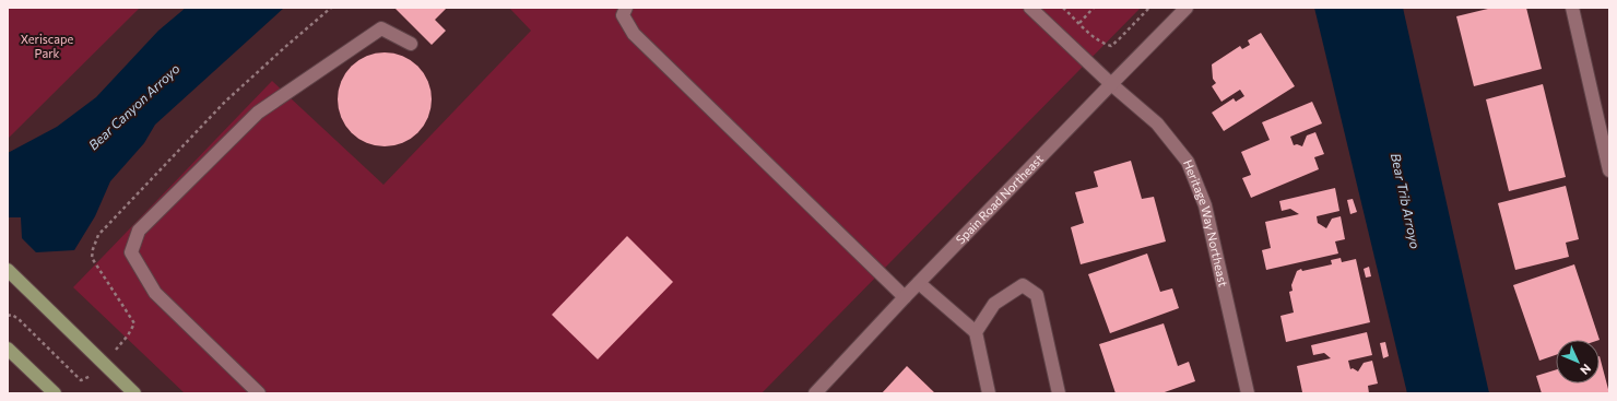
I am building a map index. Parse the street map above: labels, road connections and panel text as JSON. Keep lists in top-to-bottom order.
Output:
{
  "streets": {
    "street": ["Spain Road Northeast", "Heritage Way Northeast"]
  },
  "crossings": [
    ["Spain Road Northeast", "Heritage Way Northeast"]
  ],
  "water": ["Bear Canyon Arroyo", "Bear Trib Arroyo"],
  "parks": ["Xeriscape Park"],
  "north": "bottom right"
}
